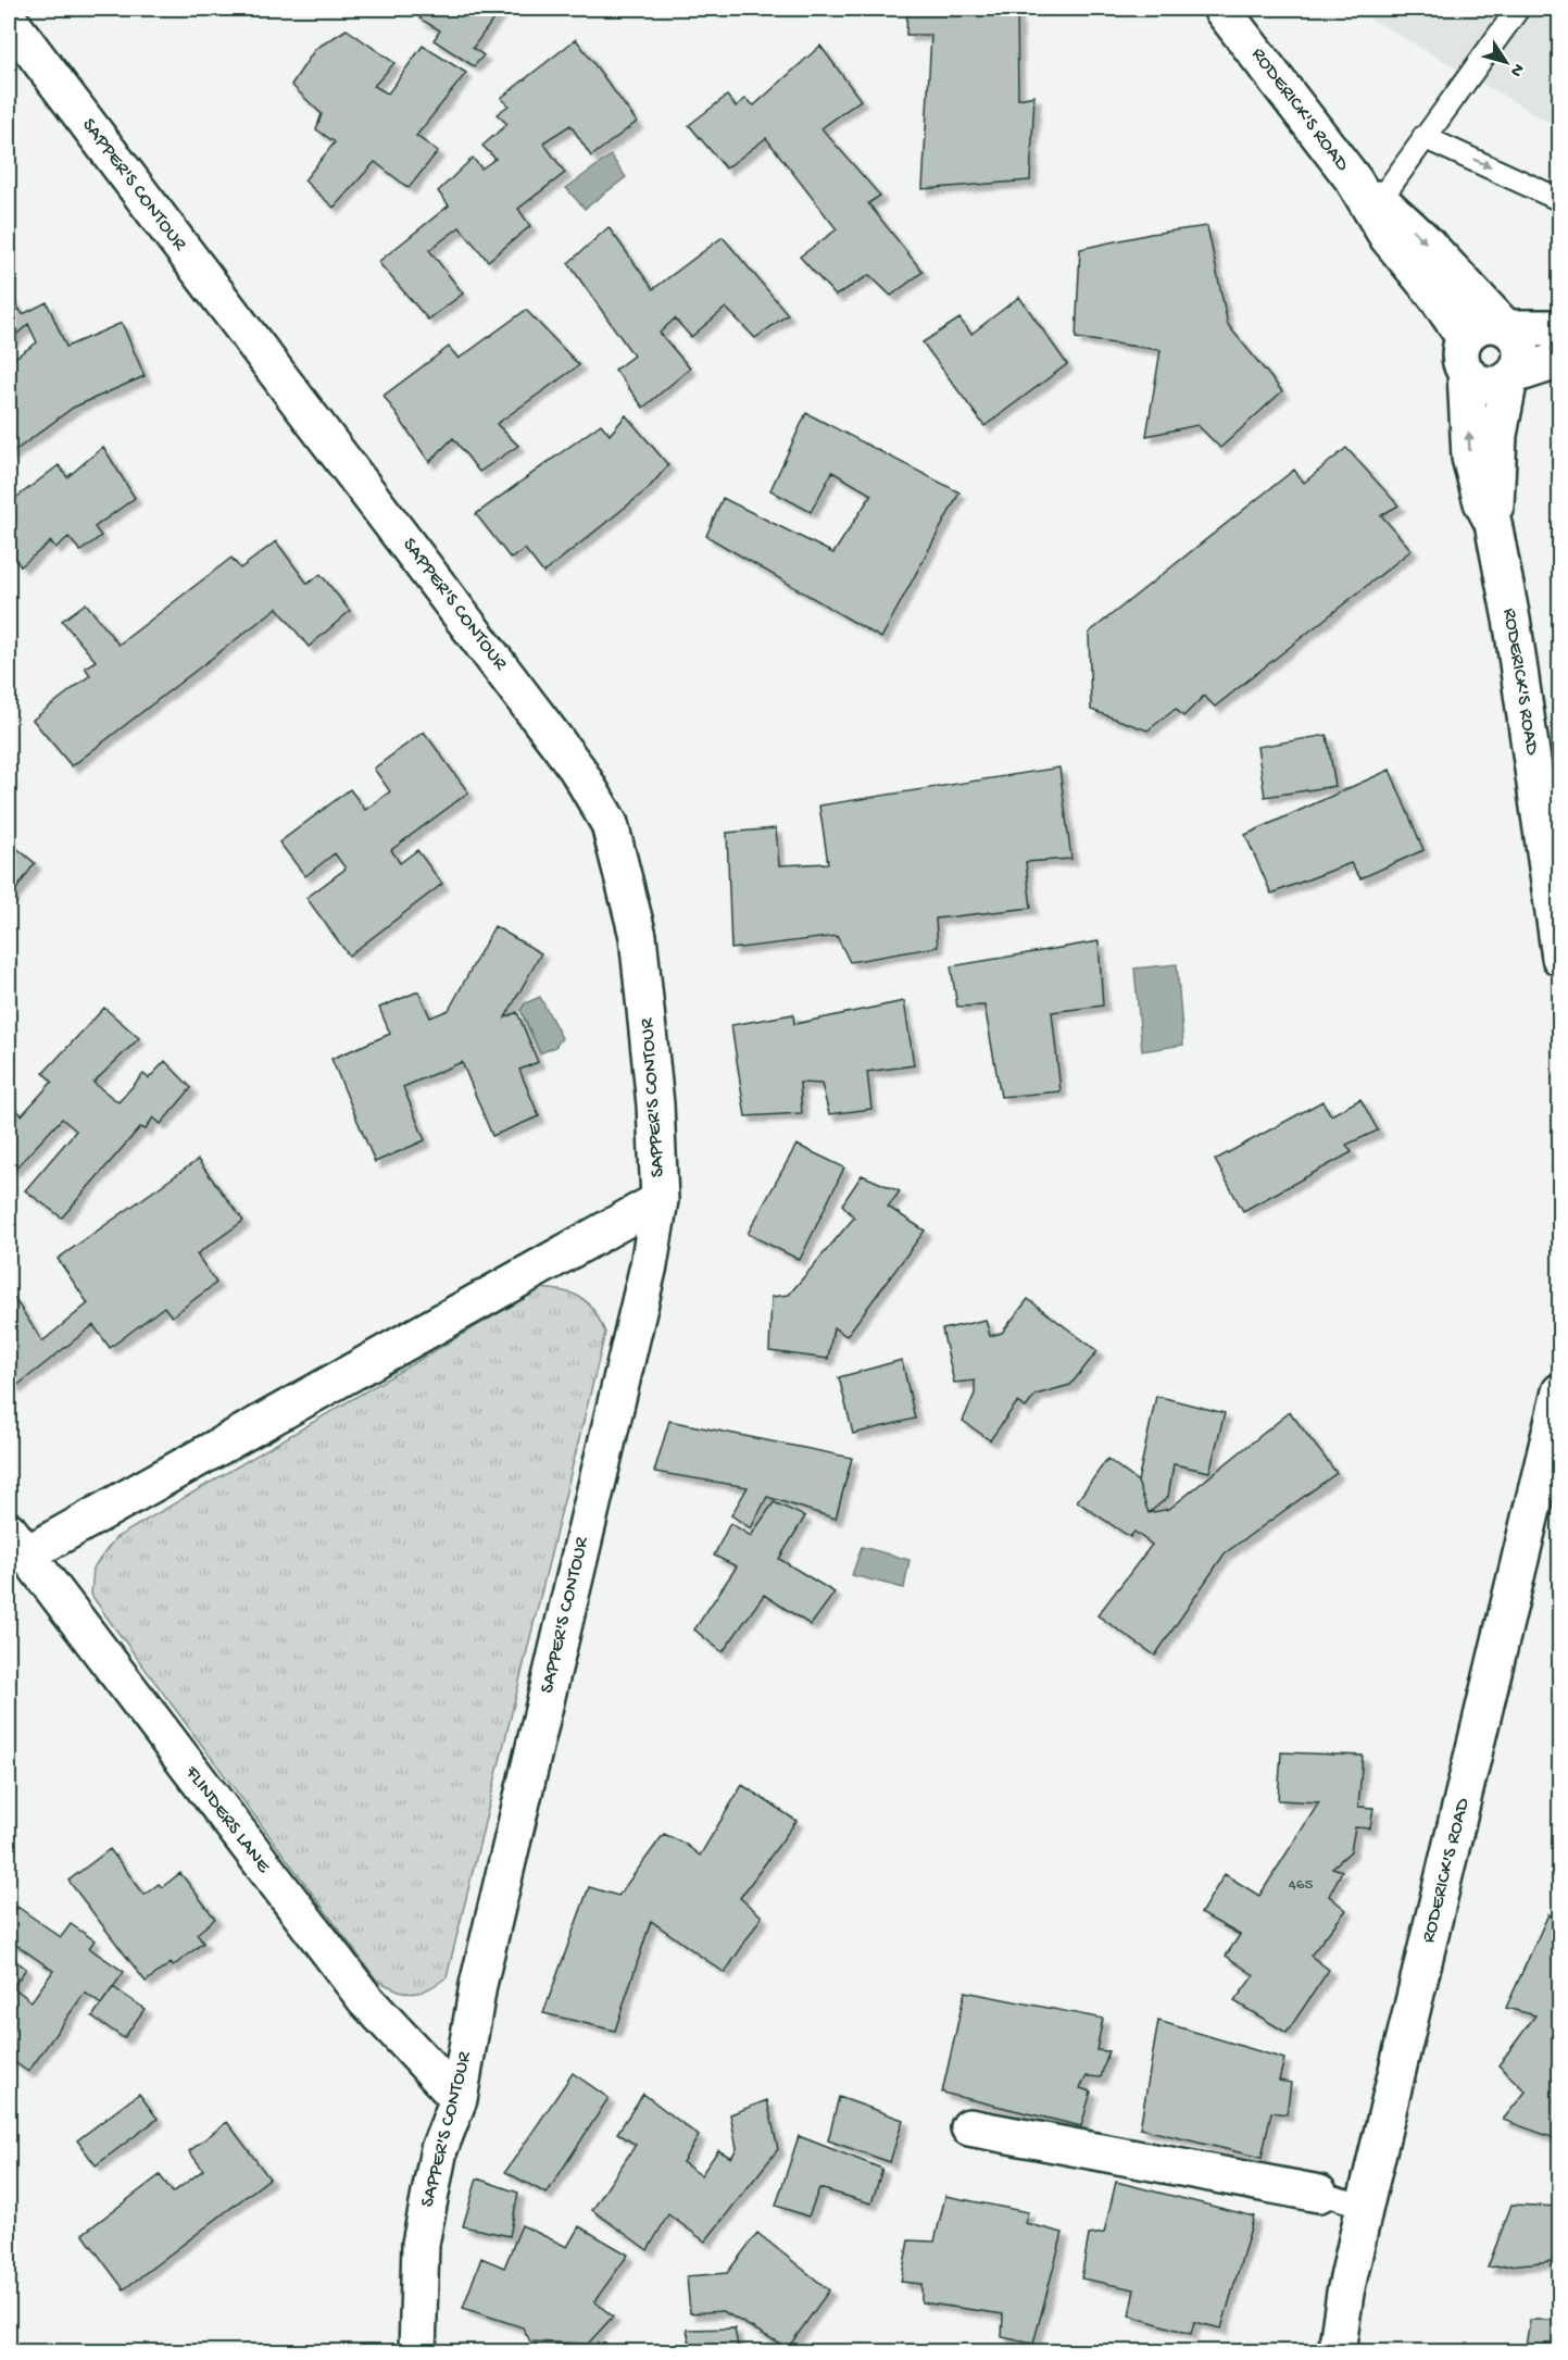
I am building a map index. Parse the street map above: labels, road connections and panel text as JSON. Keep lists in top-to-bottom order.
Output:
{
  "streets": {
    "street": ["RODERICK'S ROAD", "SAPPER'S CONTOUR", "FLINDERS LANE"]
  },
  "crossings": [
    ["SAPPER'S CONTOUR", "FLINDERS LANE"]
  ],
  "house_numbers": ["465"],
  "north": "bottom right"
}
